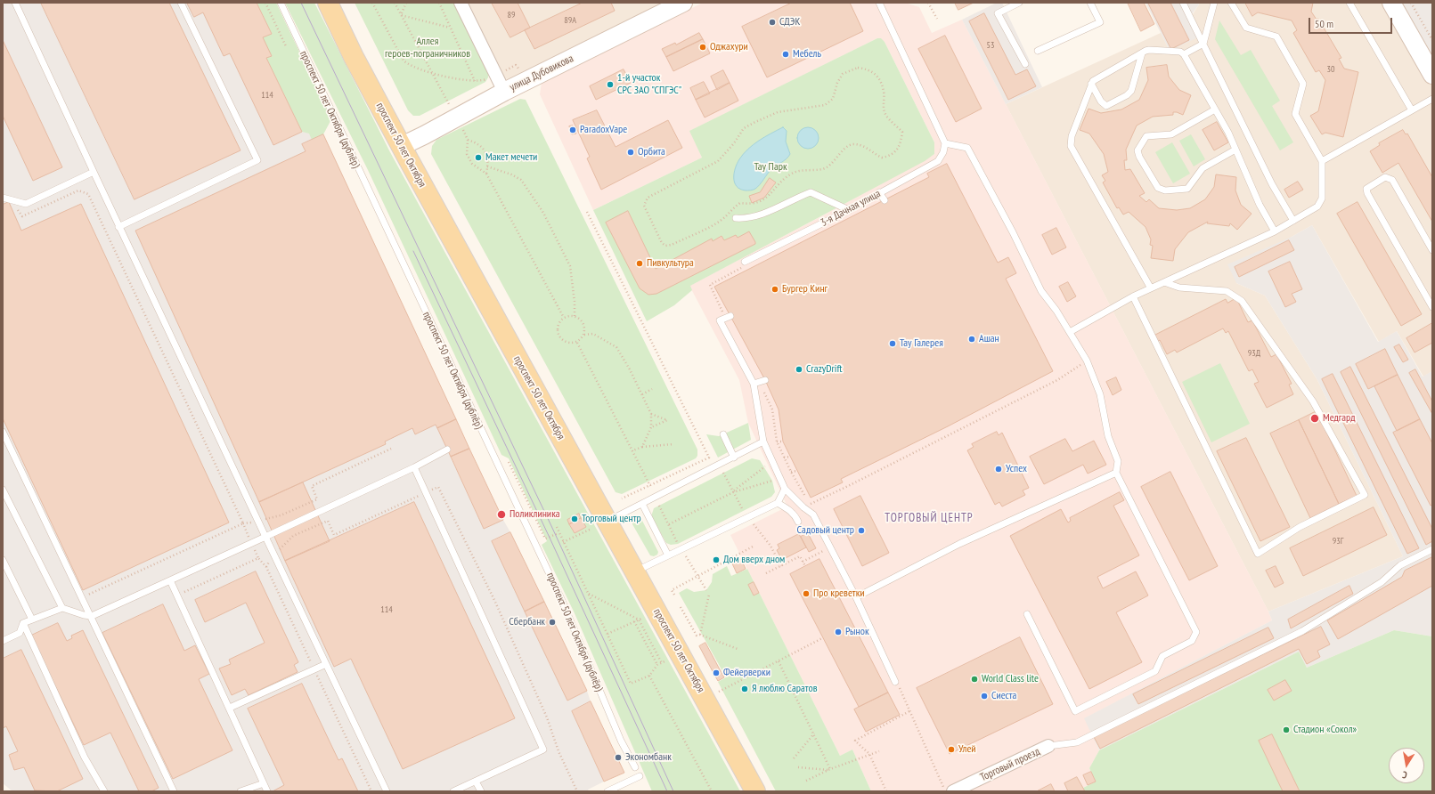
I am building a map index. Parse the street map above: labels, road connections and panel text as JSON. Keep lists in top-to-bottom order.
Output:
{
  "streets": {
    "main road": ["проспект 50 лет Октября"],
    "street": ["улица Дубовикова", "Торговый проезд"],
    "lane": ["проспект 50 лет Октября (дублёр)", "3-я Дачная улица"]
  },
  "crossings": [
    ["улица Дубовикова", "проспект 50 лет Октября"]
  ],
  "districts": ["ТОРГОВЫЙ ЦЕНТР"],
  "parks": ["Аллея героев-пограничников", "Тау Парк"],
  "places": [
    "СДЭК",
    "Оджахури",
    "Мебель",
    "1-й участок СРС ЗАО \"СПГЭС\"",
    "ParadoxVape",
    "Орбита",
    "Макет мечети",
    "Пивкультура",
    "Бургер Кинг",
    "Ашан",
    "Тау Галерея",
    "CrazyDrift",
    "Медгард",
    "Успех",
    "Поликлиника",
    "Торговый центр",
    "Садовый центр",
    "Дом вверх дном",
    "Про креветки",
    "Сбербанк",
    "Рынок",
    "Фейерверки",
    "World Class lite",
    "Я люблю Саратов",
    "Сиеста",
    "Стадион «Сокол»",
    "Улей",
    "Экономбанк"
  ],
  "house_numbers": [
    "89",
    "89А",
    "53",
    "30",
    "114",
    "93Д",
    "93Г",
    "114"
  ],
  "scale_bar": "50 m",
  "north": "bottom"
}
